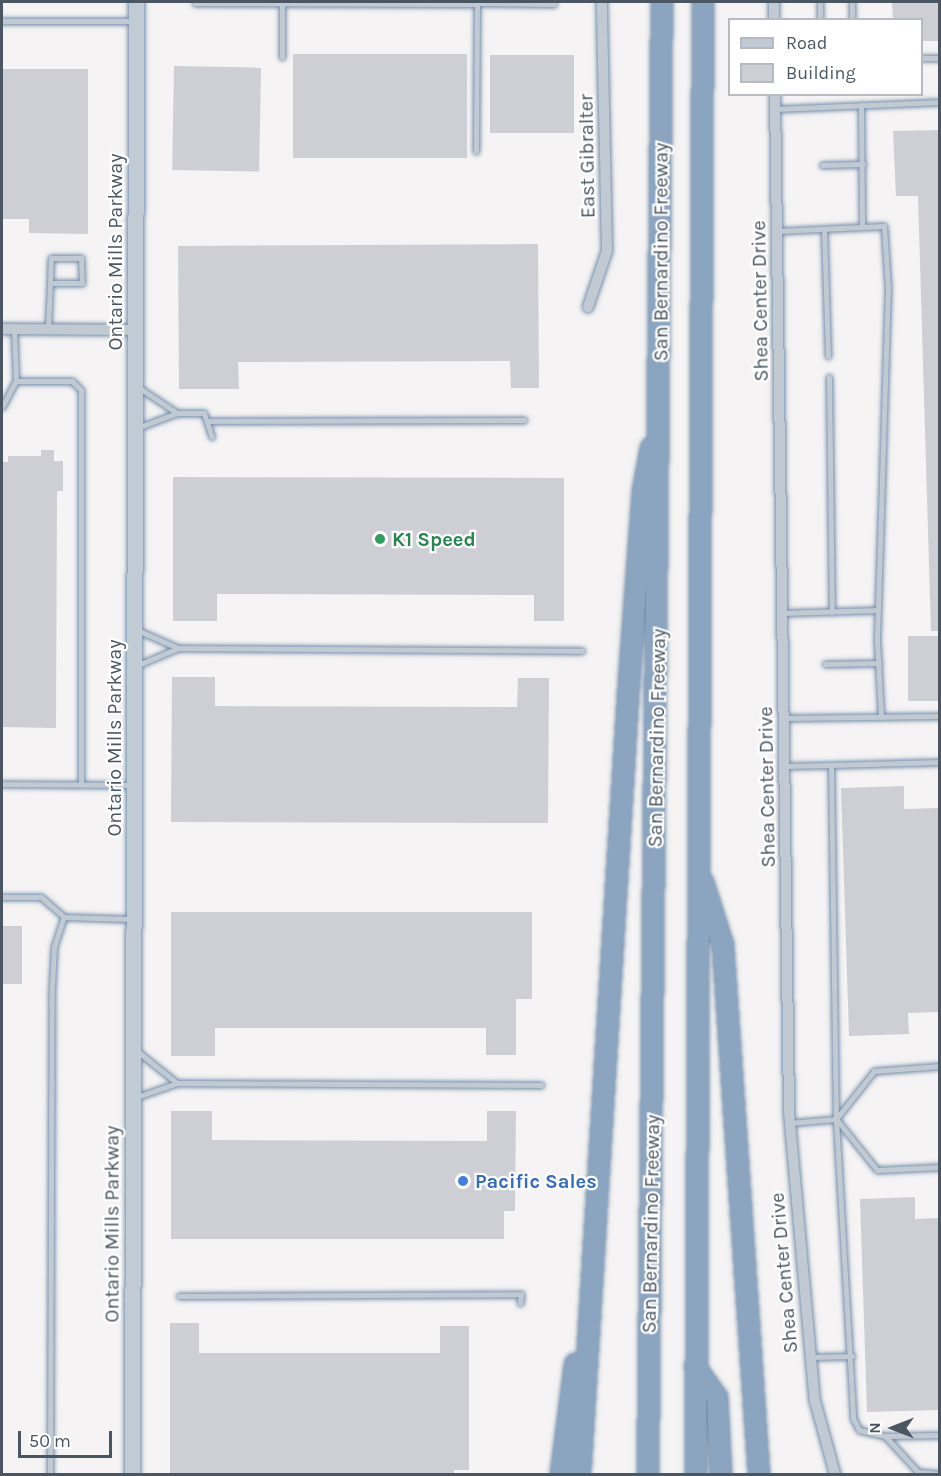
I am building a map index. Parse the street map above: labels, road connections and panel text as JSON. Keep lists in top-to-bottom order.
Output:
{
  "streets": {
    "highway": ["San Bernardino Freeway"],
    "main road": ["Ontario Mills Parkway"],
    "street": ["East Gibralter", "Shea Center Drive"]
  },
  "places": ["K1 Speed", "Pacific Sales"],
  "legend": ["Road", "Building"],
  "scale_bar": "50 m",
  "north": "left"
}
